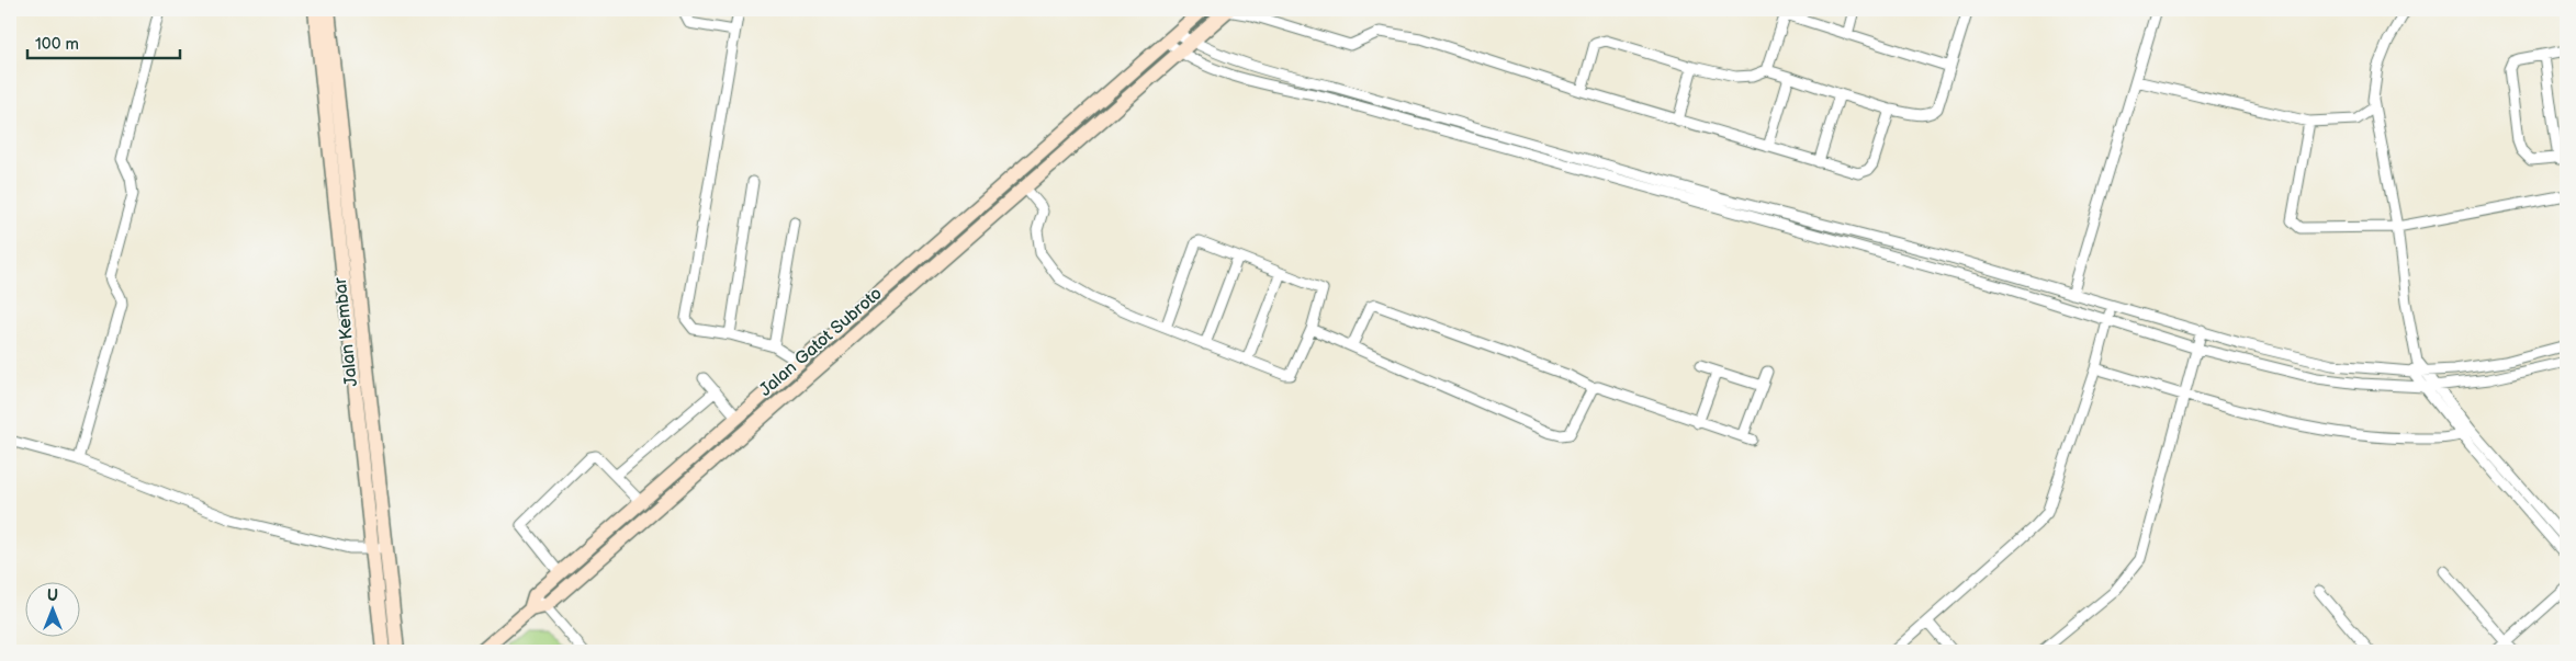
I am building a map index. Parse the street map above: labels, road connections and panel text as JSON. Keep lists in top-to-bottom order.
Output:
{
  "streets": {
    "street": ["Jalan Kembar", "Jalan Gatot Subroto"]
  },
  "scale_bar": "100 m",
  "north": "top"
}
